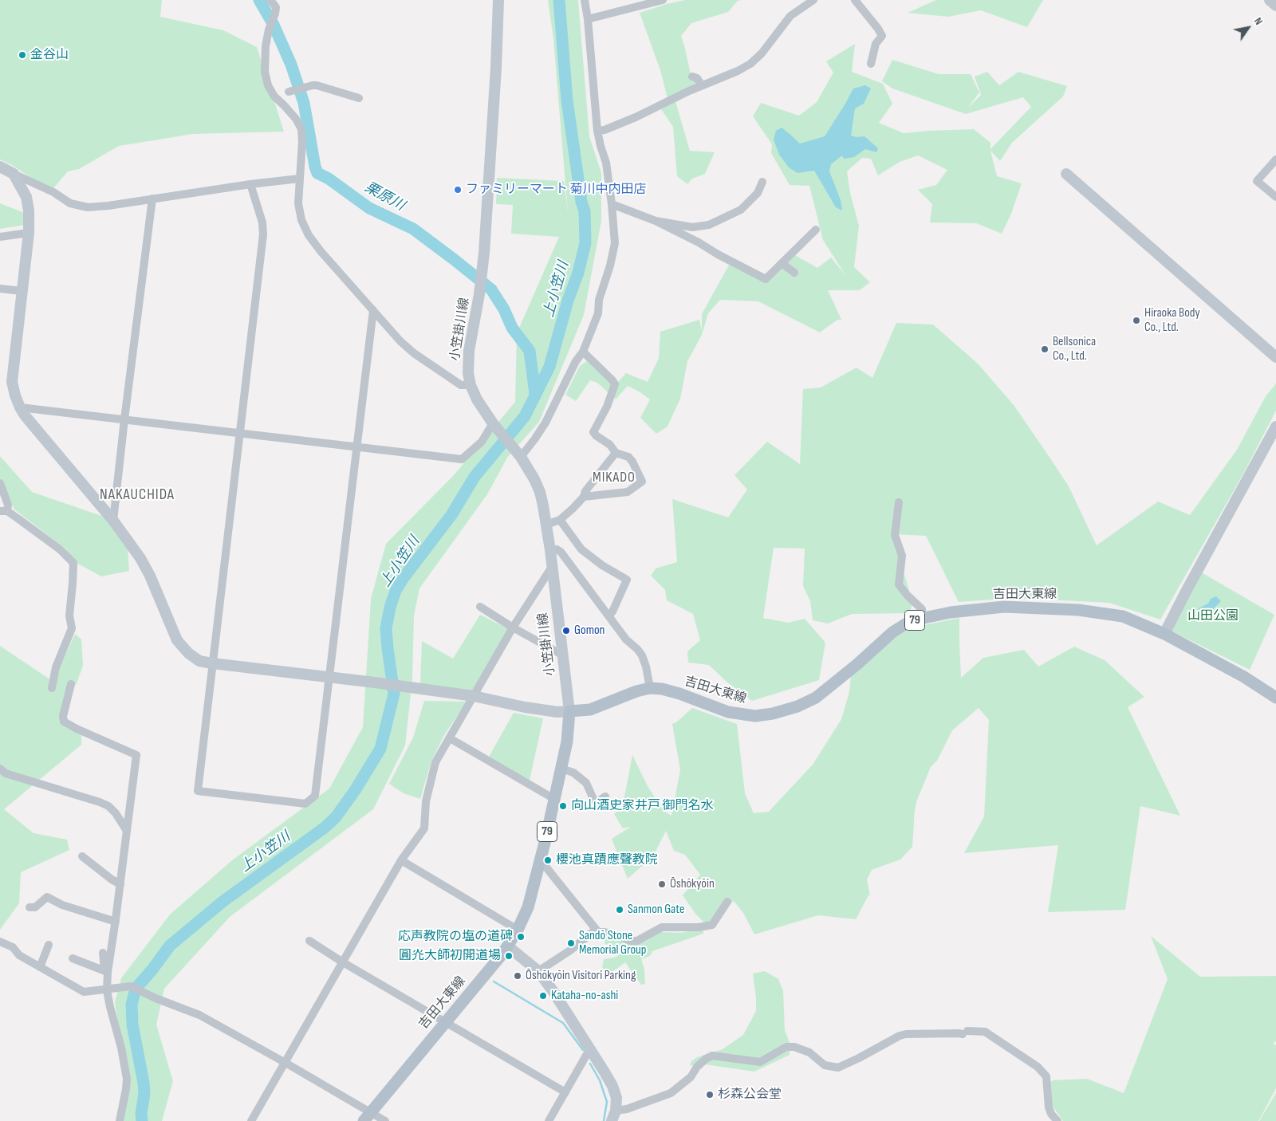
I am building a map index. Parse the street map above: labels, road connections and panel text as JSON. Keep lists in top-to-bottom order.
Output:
{
  "streets": {
    "main road": ["吉田大東線", "79"],
    "street": ["小笠掛川線"]
  },
  "crossings": [
    ["小笠掛川線", "吉田大東線"]
  ],
  "districts": ["MIKADO", "NAKAUCHIDA"],
  "water": ["栗原川", "上小笠川"],
  "parks": ["山田公園"],
  "places": [
    "金谷山",
    "ファミリーマート 菊川中内田店",
    "Hiraoka Body Co., Ltd.",
    "Bellsonica Co., Ltd.",
    "Gomon",
    "向山酒史家井戸 御門名水",
    "櫻池真蹟應聲教院",
    "Ōshōkyōin",
    "Sanmon Gate",
    "応声教院の塩の道碑",
    "Sandō Stone Memorial Group",
    "圓灮大師初開道場",
    "Ōshōkyōin Visitori Parking",
    "Kataha-no-ashi",
    "杉森公会堂"
  ],
  "north": "top right"
}
